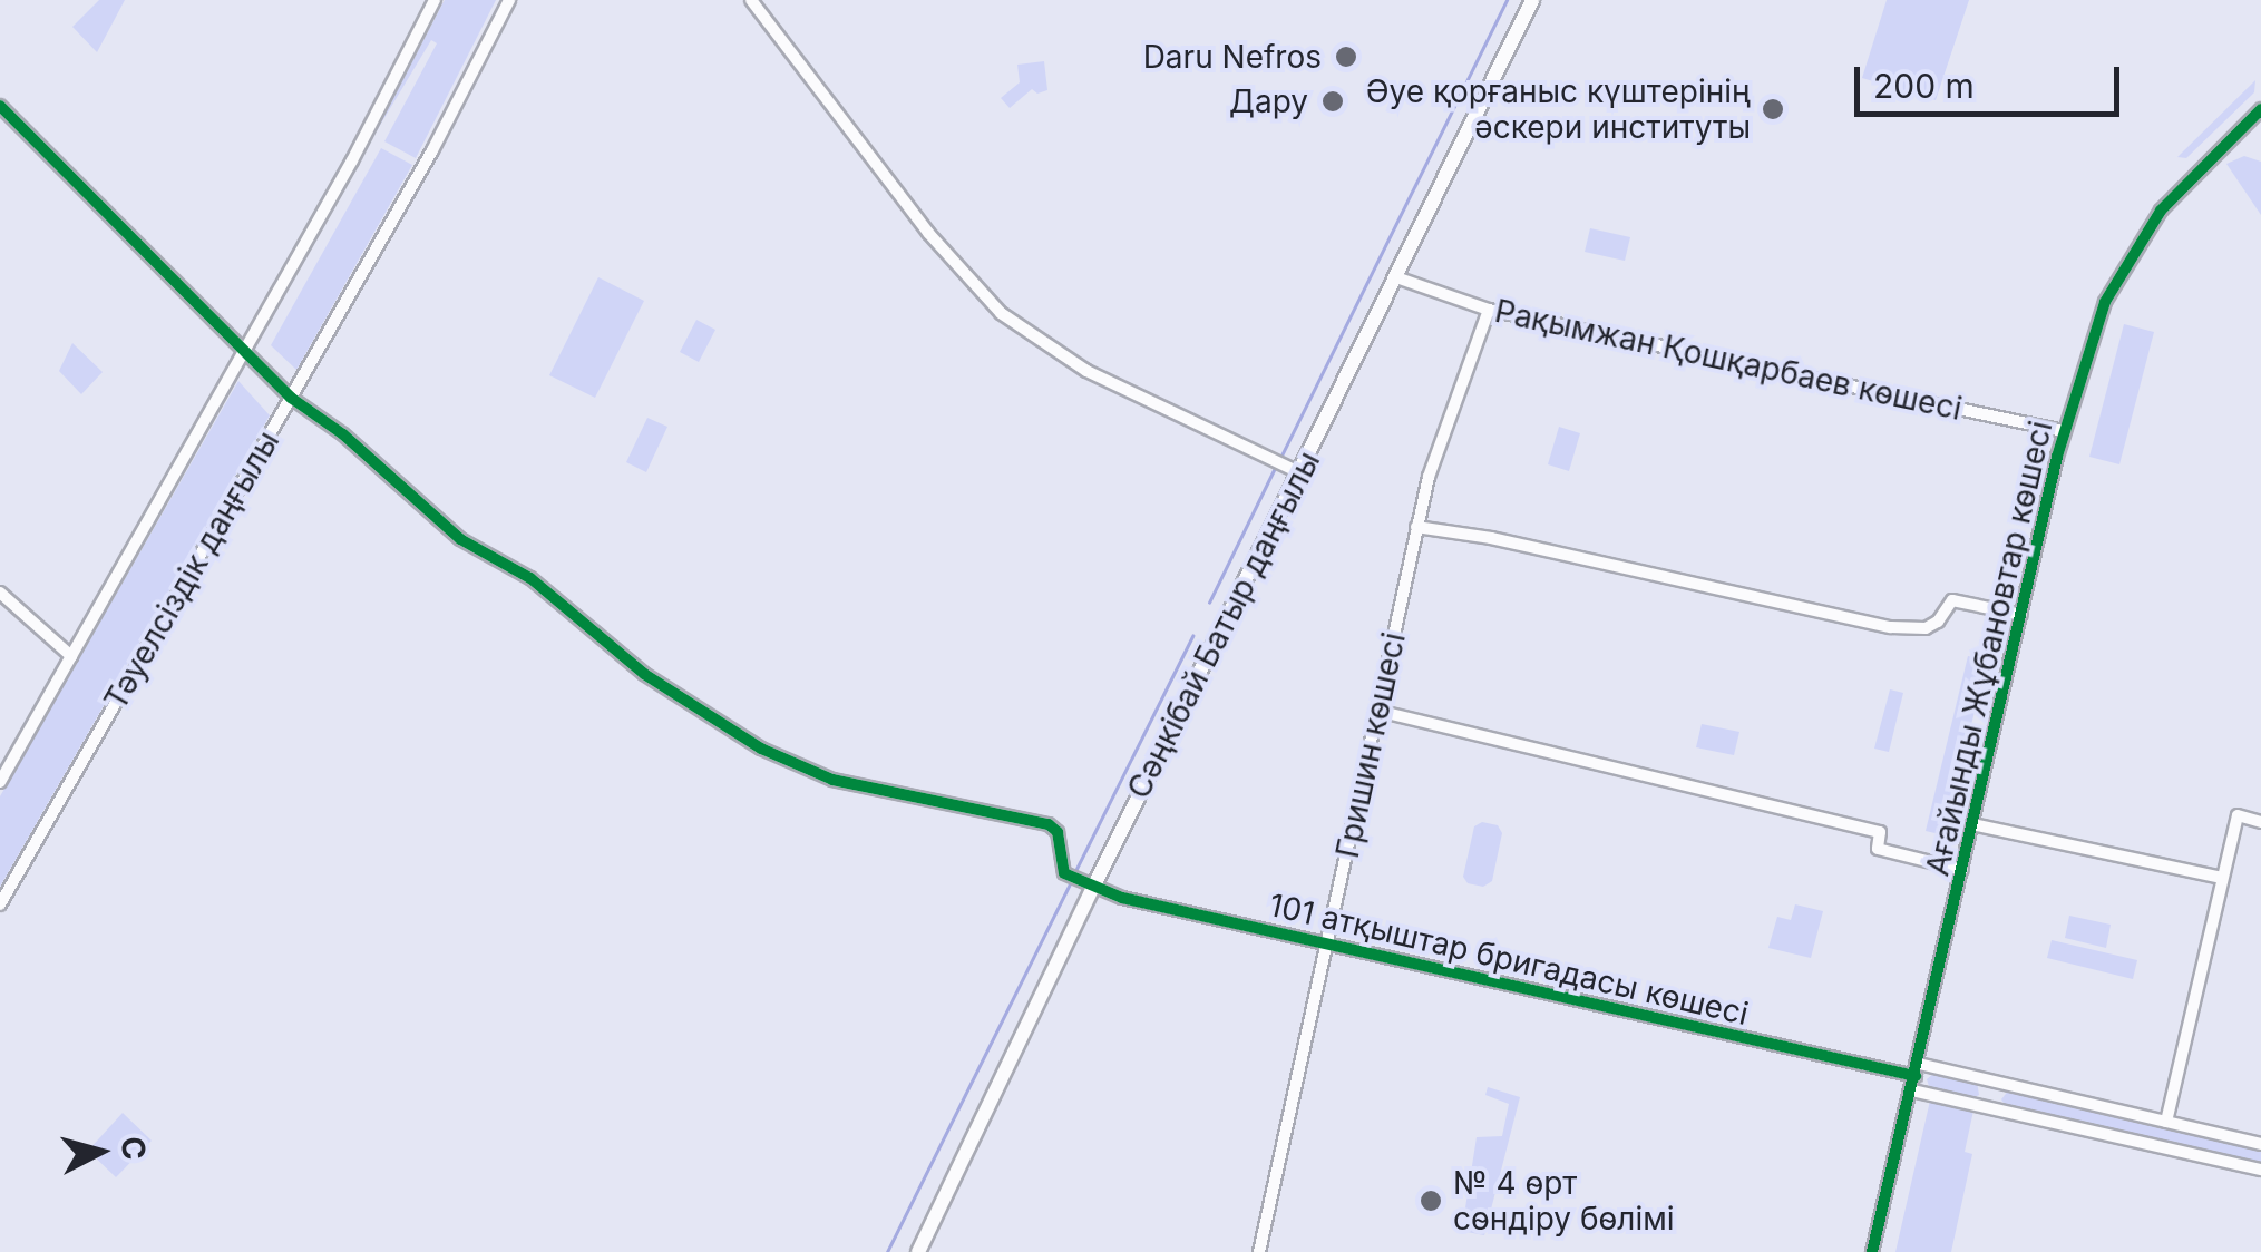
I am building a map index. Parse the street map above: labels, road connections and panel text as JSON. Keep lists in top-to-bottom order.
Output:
{
  "streets": {
    "main road": ["Сәңкібай Батыр даңғылы"],
    "street": [
      "Рақымжан Қошқарбаев көшесі",
      "Тәуелсіздік даңғылы",
      "Ағайынды Жұбановтар көшесі",
      "Гришин көшесі",
      "101 атқыштар бригадасы көшесі"
    ]
  },
  "crossings": [
    ["Рақымжан Қошқарбаев көшесі", "Сәңкібай Батыр даңғылы"],
    ["Рақымжан Қошқарбаев көшесі", "Ағайынды Жұбановтар көшесі"],
    ["Рақымжан Қошқарбаев көшесі", "Гришин көшесі"],
    ["Сәңкібай Батыр даңғылы", "101 атқыштар бригадасы көшесі"],
    ["Ағайынды Жұбановтар көшесі", "101 атқыштар бригадасы көшесі"],
    ["Гришин көшесі", "101 атқыштар бригадасы көшесі"]
  ],
  "places": [
    "Daru Nefros",
    "Дару",
    "Әуе қорғаныс күштерінің әскери институты",
    "№ 4 өрт сөндіру бөлімі"
  ],
  "scale_bar": "200 m",
  "north": "right"
}
